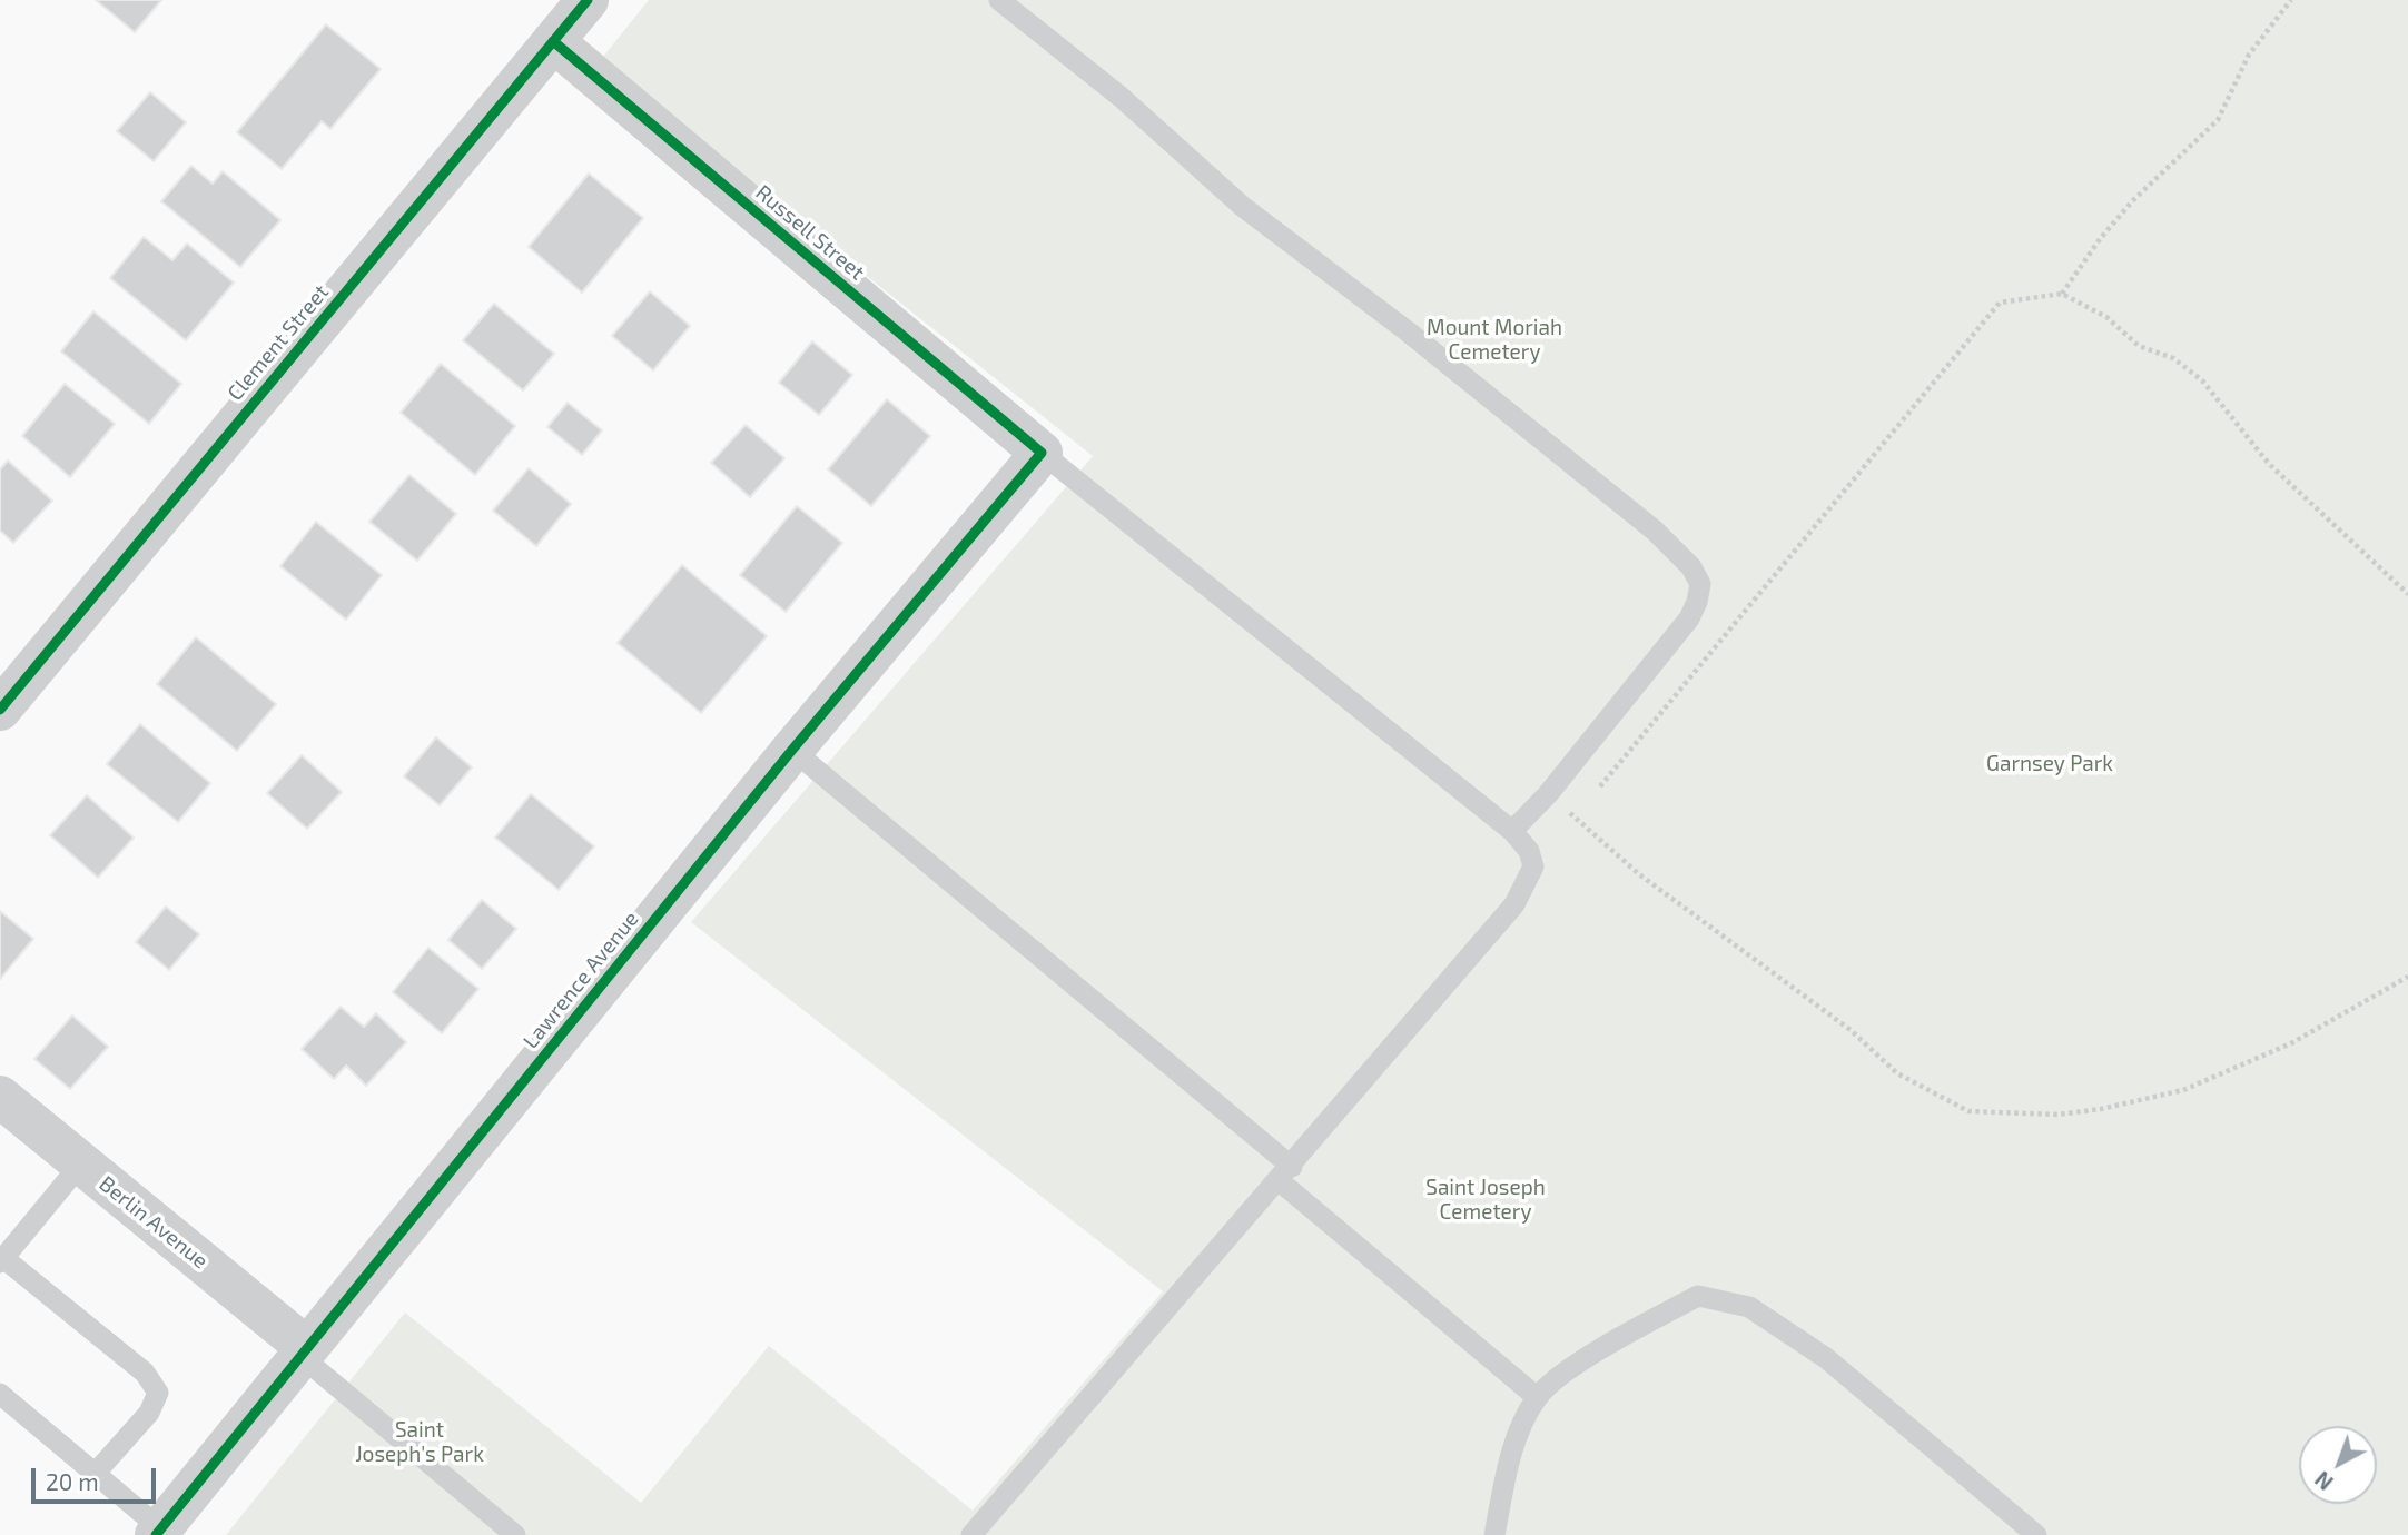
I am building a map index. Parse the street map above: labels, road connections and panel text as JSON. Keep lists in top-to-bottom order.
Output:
{
  "streets": {
    "street": [
      "Russell Street",
      "Clement Street",
      "Lawrence Avenue",
      "Berlin Avenue"
    ]
  },
  "crossings": [
    ["Russell Street", "Clement Street"],
    ["Russell Street", "Lawrence Avenue"],
    ["Lawrence Avenue", "Berlin Avenue"]
  ],
  "parks": [
    "Mount Moriah Cemetery",
    "Garnsey Park",
    "Saint Joseph Cemetery",
    "Saint Joseph's Park"
  ],
  "scale_bar": "20 m",
  "north": "bottom left"
}
